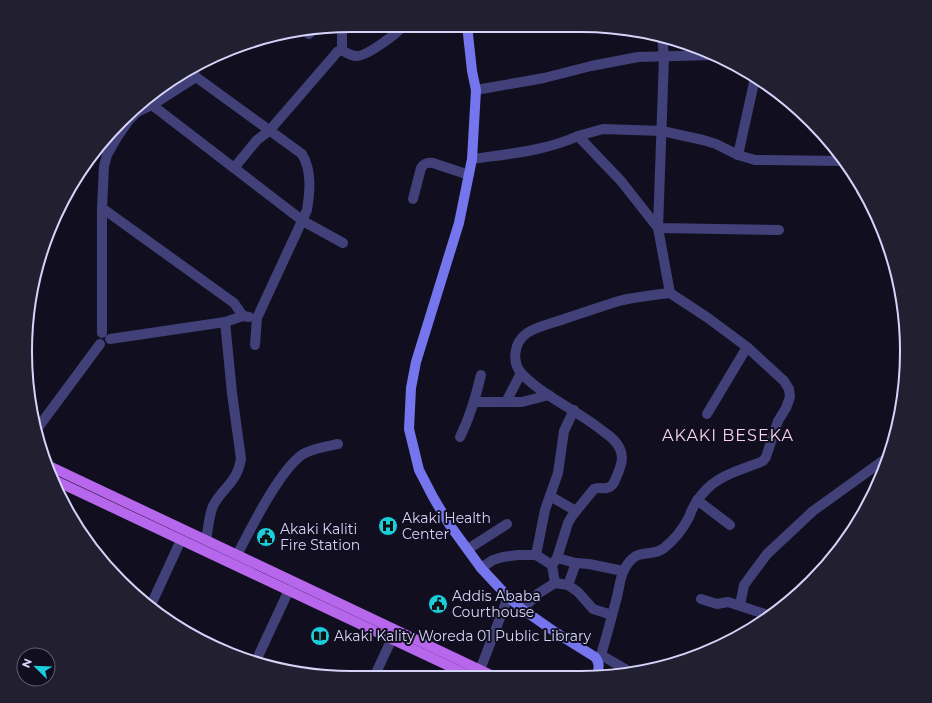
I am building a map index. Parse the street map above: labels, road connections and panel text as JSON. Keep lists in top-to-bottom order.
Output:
{
  "districts": ["AKAKI BESEKA"],
  "places": {
    "hospital": ["Akaki Health Center"],
    "public building": ["Akaki Kaliti Fire Station", "Addis Ababa Courthouse"],
    "library": ["Akaki Kality Woreda 01 Public Library"]
  },
  "north": "top left"
}
